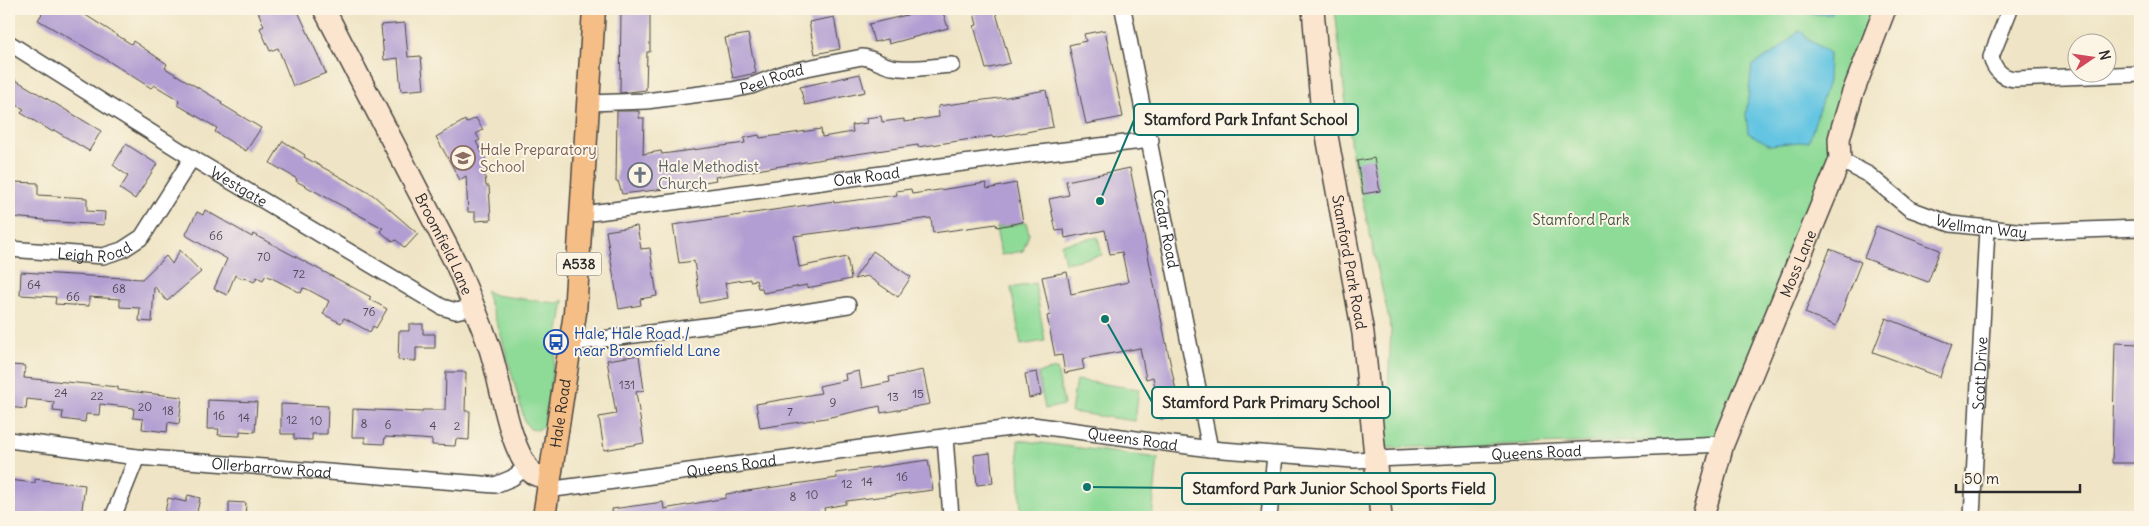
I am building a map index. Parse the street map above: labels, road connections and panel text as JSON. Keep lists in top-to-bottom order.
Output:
{
  "streets": {
    "main road": ["A538", "Hale Road"],
    "street": [
      "Peel Road",
      "Oak Road",
      "Westgate",
      "Wellman Way",
      "Cedar Road",
      "Broomfield Lane",
      "Leigh Road",
      "Stamford Park Road",
      "Moss Lane",
      "Scott Drive",
      "Queens Road",
      "Ollerbarrow Road"
    ]
  },
  "crossings": [
    ["Peel Road", "Hale Road"],
    ["Oak Road", "Cedar Road"],
    ["Oak Road", "Hale Road"],
    ["Westgate", "Broomfield Lane"],
    ["Westgate", "Leigh Road"],
    ["Wellman Way", "Moss Lane"],
    ["Wellman Way", "Scott Drive"],
    ["Cedar Road", "Queens Road"],
    ["Broomfield Lane", "Ollerbarrow Road"],
    ["Stamford Park Road", "Queens Road"],
    ["Moss Lane", "Queens Road"],
    ["Hale Road", "Queens Road"]
  ],
  "parks": ["Stamford Park"],
  "places": {
    "school or university": ["Hale Preparatory School"],
    "church": ["Hale Methodist Church"],
    "other": ["Stamford Park Infant School", "Stamford Park Primary School", "Stamford Park Junior School Sports Field"],
    "bus stop": ["Hale, Hale Road / near Broomfield Lane"]
  },
  "house_numbers": [
    "66",
    "70",
    "72",
    "64",
    "68",
    "66",
    "76",
    "131",
    "24",
    "15",
    "22",
    "13",
    "9",
    "20",
    "18",
    "7",
    "16",
    "14",
    "12",
    "10",
    "8",
    "6",
    "4",
    "2",
    "16",
    "14",
    "12",
    "10",
    "8"
  ],
  "scale_bar": "50 m",
  "north": "right"
}
